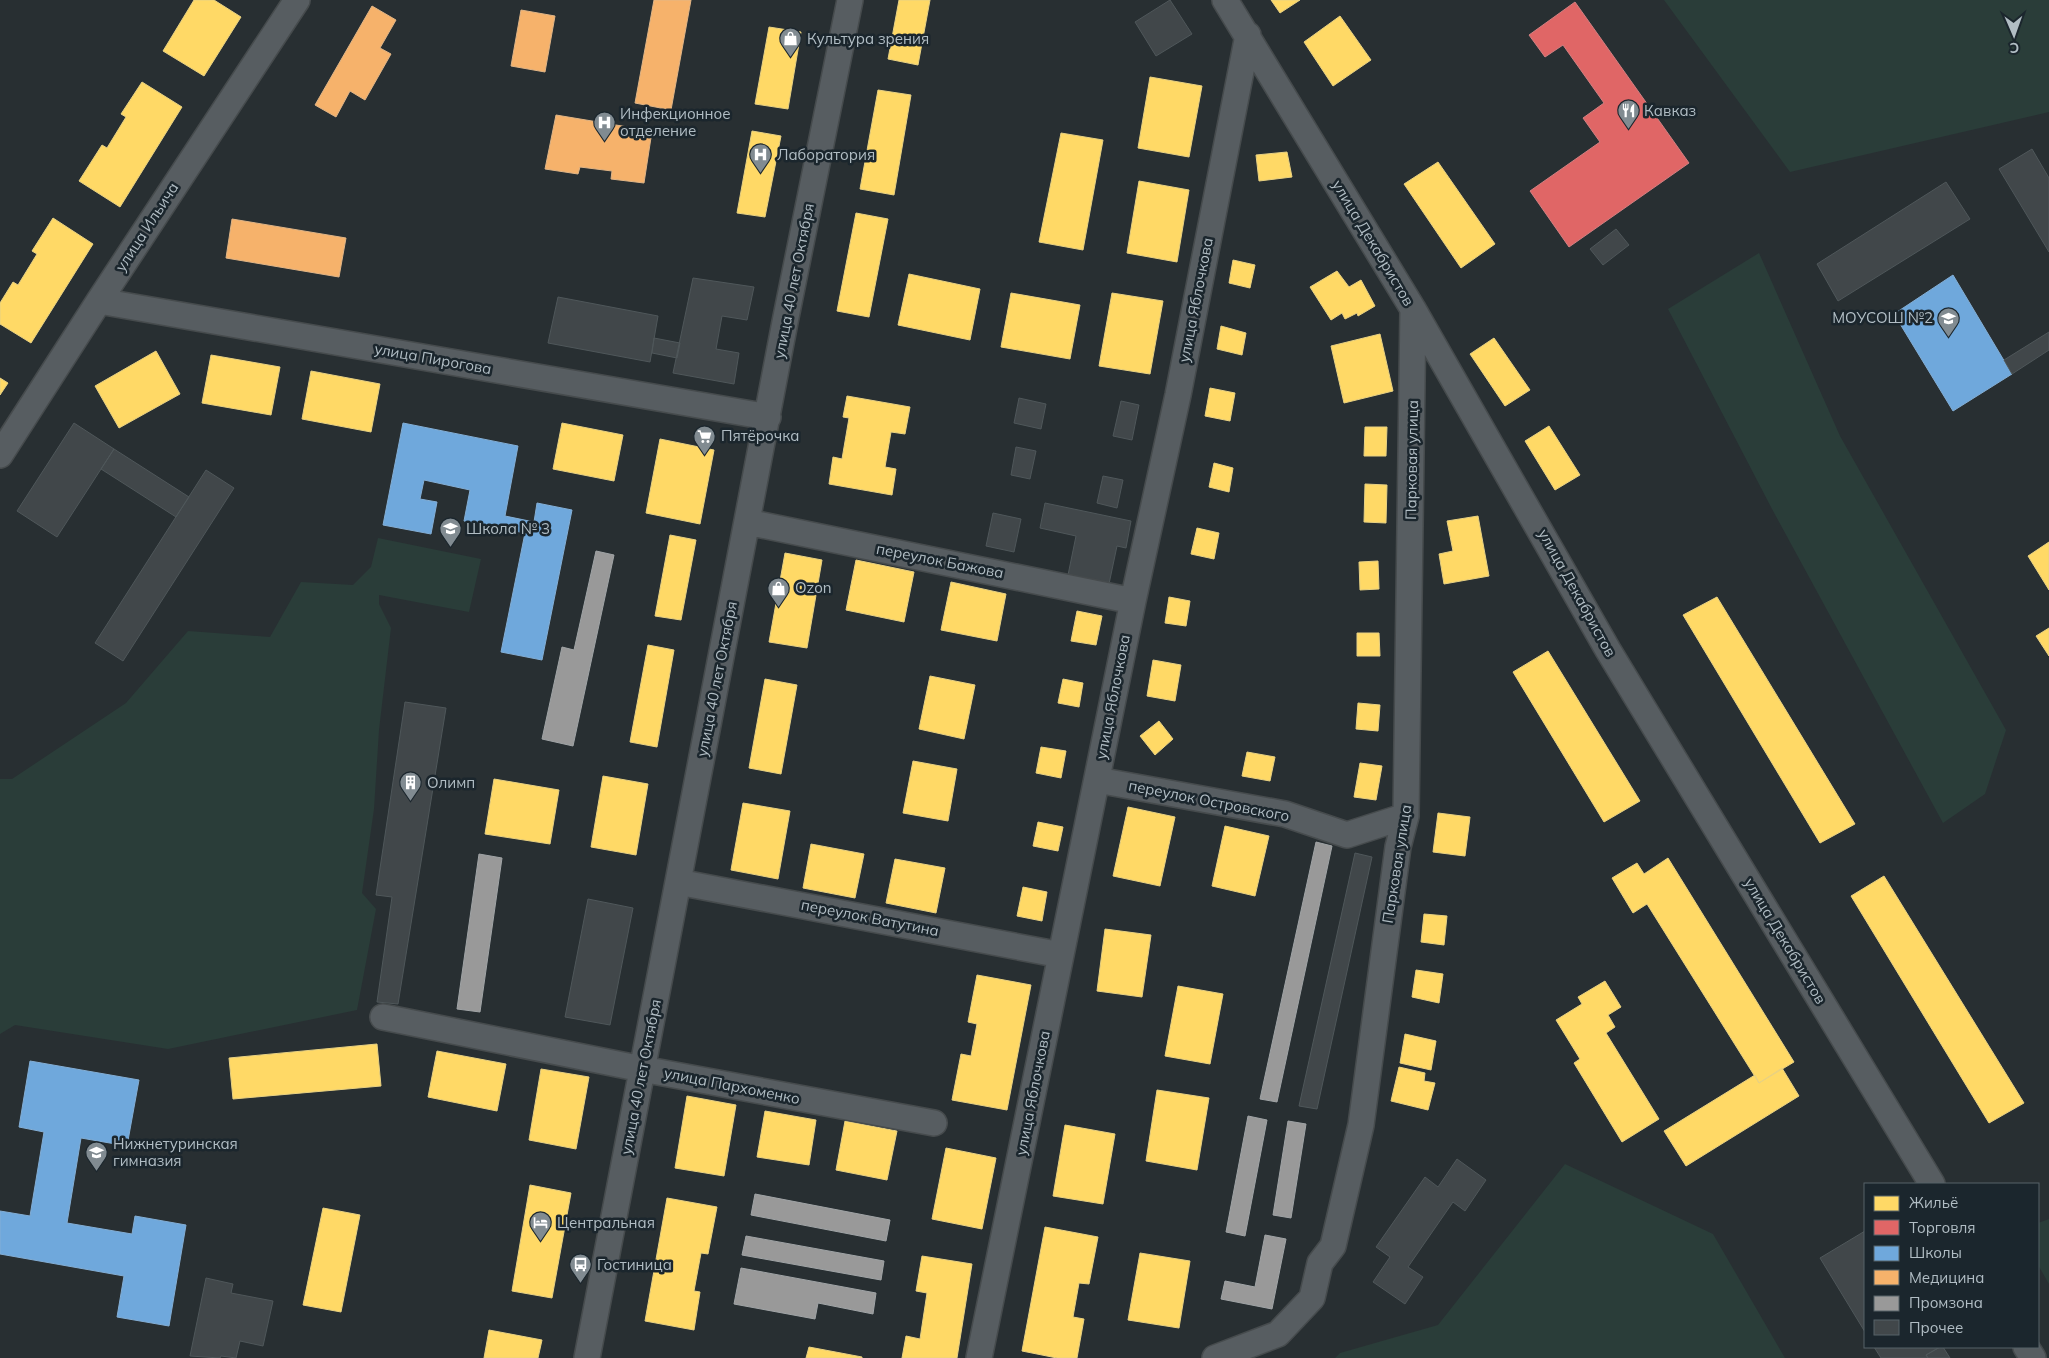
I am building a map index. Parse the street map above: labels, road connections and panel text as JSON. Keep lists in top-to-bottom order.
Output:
{
  "streets": {
    "street": [
      "улица Ильича",
      "улица Декабристов",
      "улица 40 лет Октября",
      "улица Яблочкова",
      "улица Пирогова",
      "Парковая улица",
      "переулок Бажова",
      "переулок Островского",
      "переулок Ватутина",
      "улица Пархоменко"
    ]
  },
  "crossings": [
    ["улица Ильича", "улица Пирогова"],
    ["улица Декабристов", "улица Яблочкова"],
    ["улица Декабристов", "Парковая улица"],
    ["улица 40 лет Октября", "улица Пирогова"],
    ["улица 40 лет Октября", "переулок Бажова"],
    ["улица 40 лет Октября", "переулок Ватутина"],
    ["улица 40 лет Октября", "улица Пархоменко"],
    ["улица Яблочкова", "переулок Бажова"],
    ["улица Яблочкова", "переулок Островского"],
    ["улица Яблочкова", "переулок Ватутина"],
    ["Парковая улица", "переулок Островского"]
  ],
  "places": {
    "shop": ["Культура зрения", "Ozon"],
    "restaurant": ["Кавказ"],
    "hospital": ["Инфекционное отделение", "Лаборатория"],
    "school or university": ["МОУСОШ №2", "Школа № 3", "Нижнетуринская гимназия"],
    "supermarket": ["Пятёрочка"],
    "building": ["Олимп"],
    "hotel": ["Центральная"],
    "bus stop": ["Гостиница"]
  },
  "legend": [
    "Жильё",
    "Торговля",
    "Школы",
    "Медицина",
    "Промзона",
    "Прочее"
  ],
  "north": "bottom"
}
